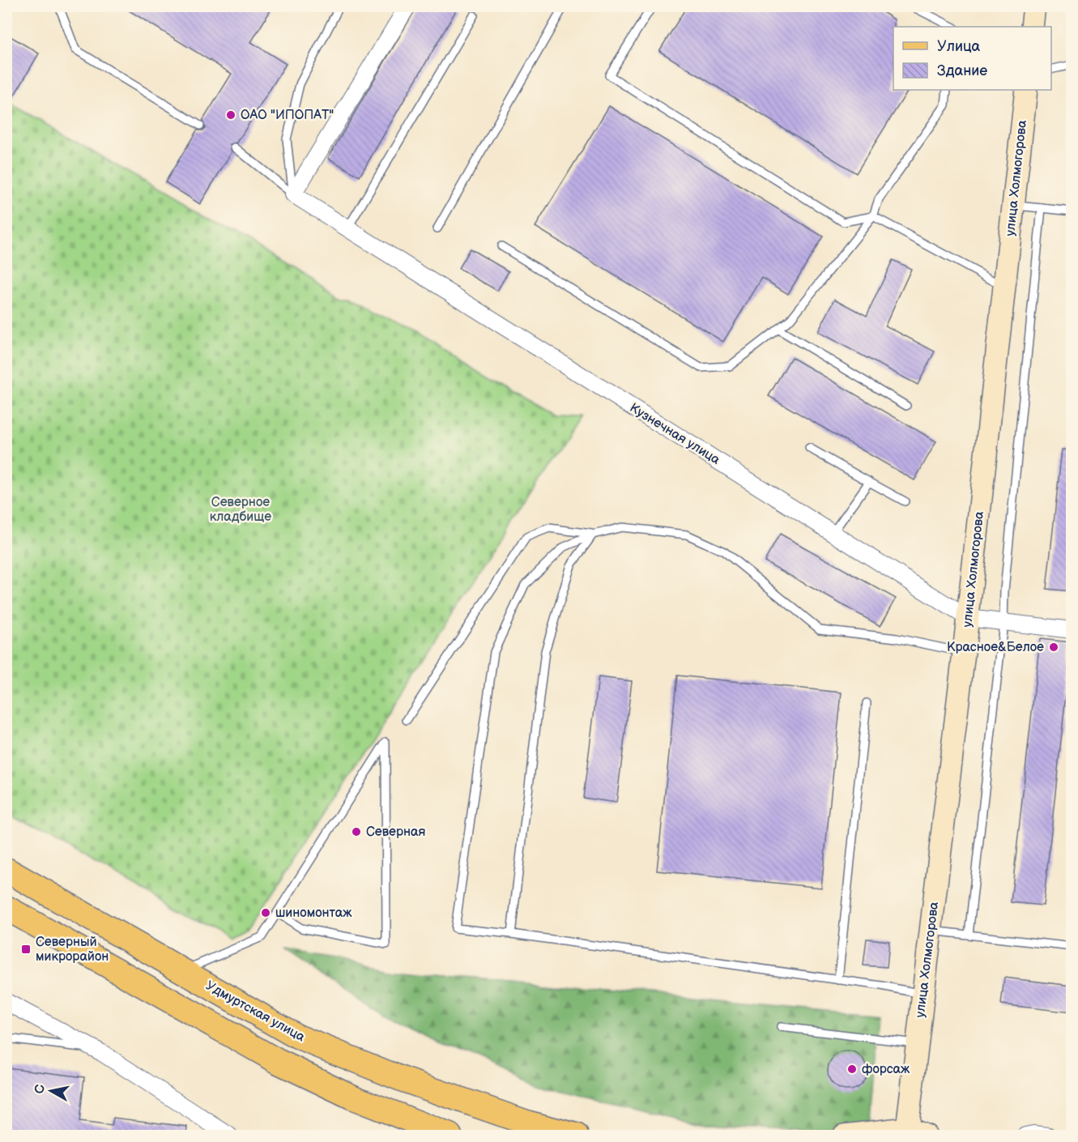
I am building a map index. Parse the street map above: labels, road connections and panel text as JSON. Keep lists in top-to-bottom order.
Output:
{
  "streets": {
    "main road": ["Удмуртская улица"],
    "street": ["улица Холмогорова", "Кузнечная улица"]
  },
  "crossings": [
    ["улица Холмогорова", "Кузнечная улица"]
  ],
  "parks": ["Северное кладбище"],
  "places": {
    "other": [
      "ОАО \"ИПОПАТ\"",
      "Красное&Белое",
      "Северная",
      "шиномонтаж",
      "форсаж"
    ],
    "transit": ["Северный микрорайон"]
  },
  "legend": ["Улица", "Здание"],
  "north": "left"
}
